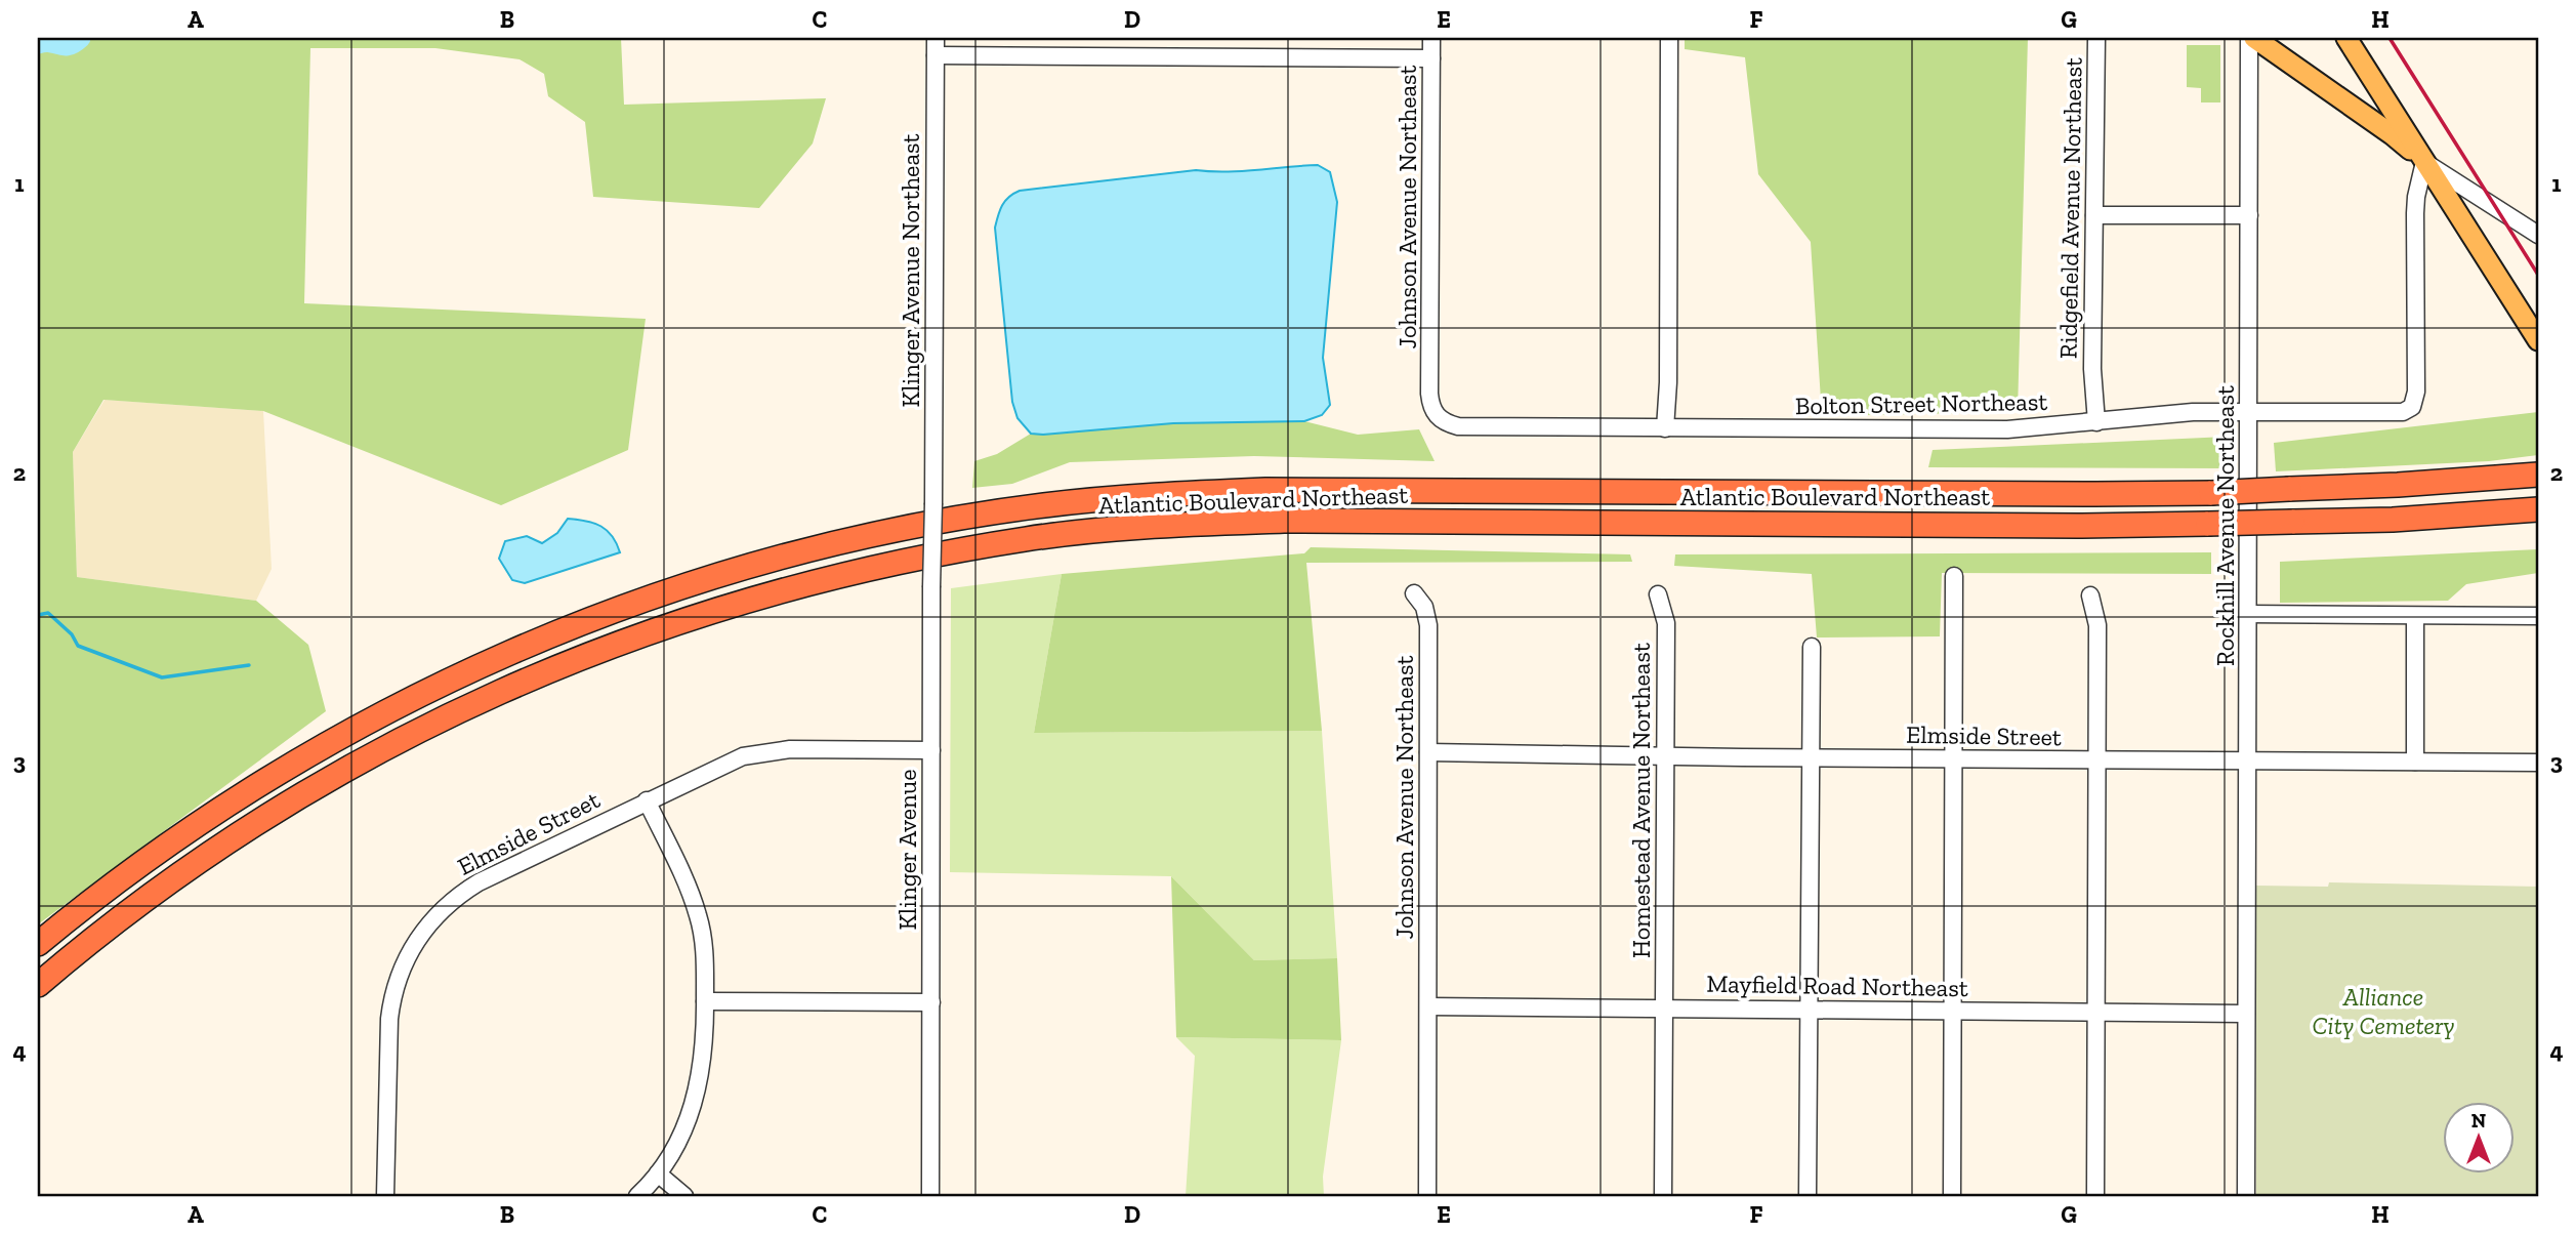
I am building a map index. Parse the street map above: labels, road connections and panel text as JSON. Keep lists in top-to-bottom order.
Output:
{
  "streets": {
    "highway": ["Atlantic Boulevard Northeast"],
    "street": [
      "Johnson Avenue Northeast",
      "Ridgefield Avenue Northeast",
      "Klinger Avenue Northeast",
      "Bolton Street Northeast",
      "Rockhill Avenue Northeast",
      "Elmside Street",
      "Homestead Avenue Northeast",
      "Klinger Avenue",
      "Mayfield Road Northeast"
    ]
  },
  "crossings": [
    ["Johnson Avenue Northeast", "Bolton Street Northeast"],
    ["Johnson Avenue Northeast", "Elmside Street"],
    ["Johnson Avenue Northeast", "Mayfield Road Northeast"],
    ["Ridgefield Avenue Northeast", "Bolton Street Northeast"],
    ["Klinger Avenue Northeast", "Klinger Avenue"],
    ["Bolton Street Northeast", "Rockhill Avenue Northeast"],
    ["Rockhill Avenue Northeast", "Elmside Street"],
    ["Rockhill Avenue Northeast", "Mayfield Road Northeast"],
    ["Elmside Street", "Homestead Avenue Northeast"],
    ["Elmside Street", "Klinger Avenue"],
    ["Homestead Avenue Northeast", "Mayfield Road Northeast"]
  ],
  "parks": ["Alliance City Cemetery"],
  "north": "top",
  "grid": {
    "columns": [
      "A",
      "B",
      "C",
      "D",
      "E",
      "F",
      "G",
      "H"
    ],
    "rows": [
      "1",
      "2",
      "3",
      "4"
    ]
  }
}
